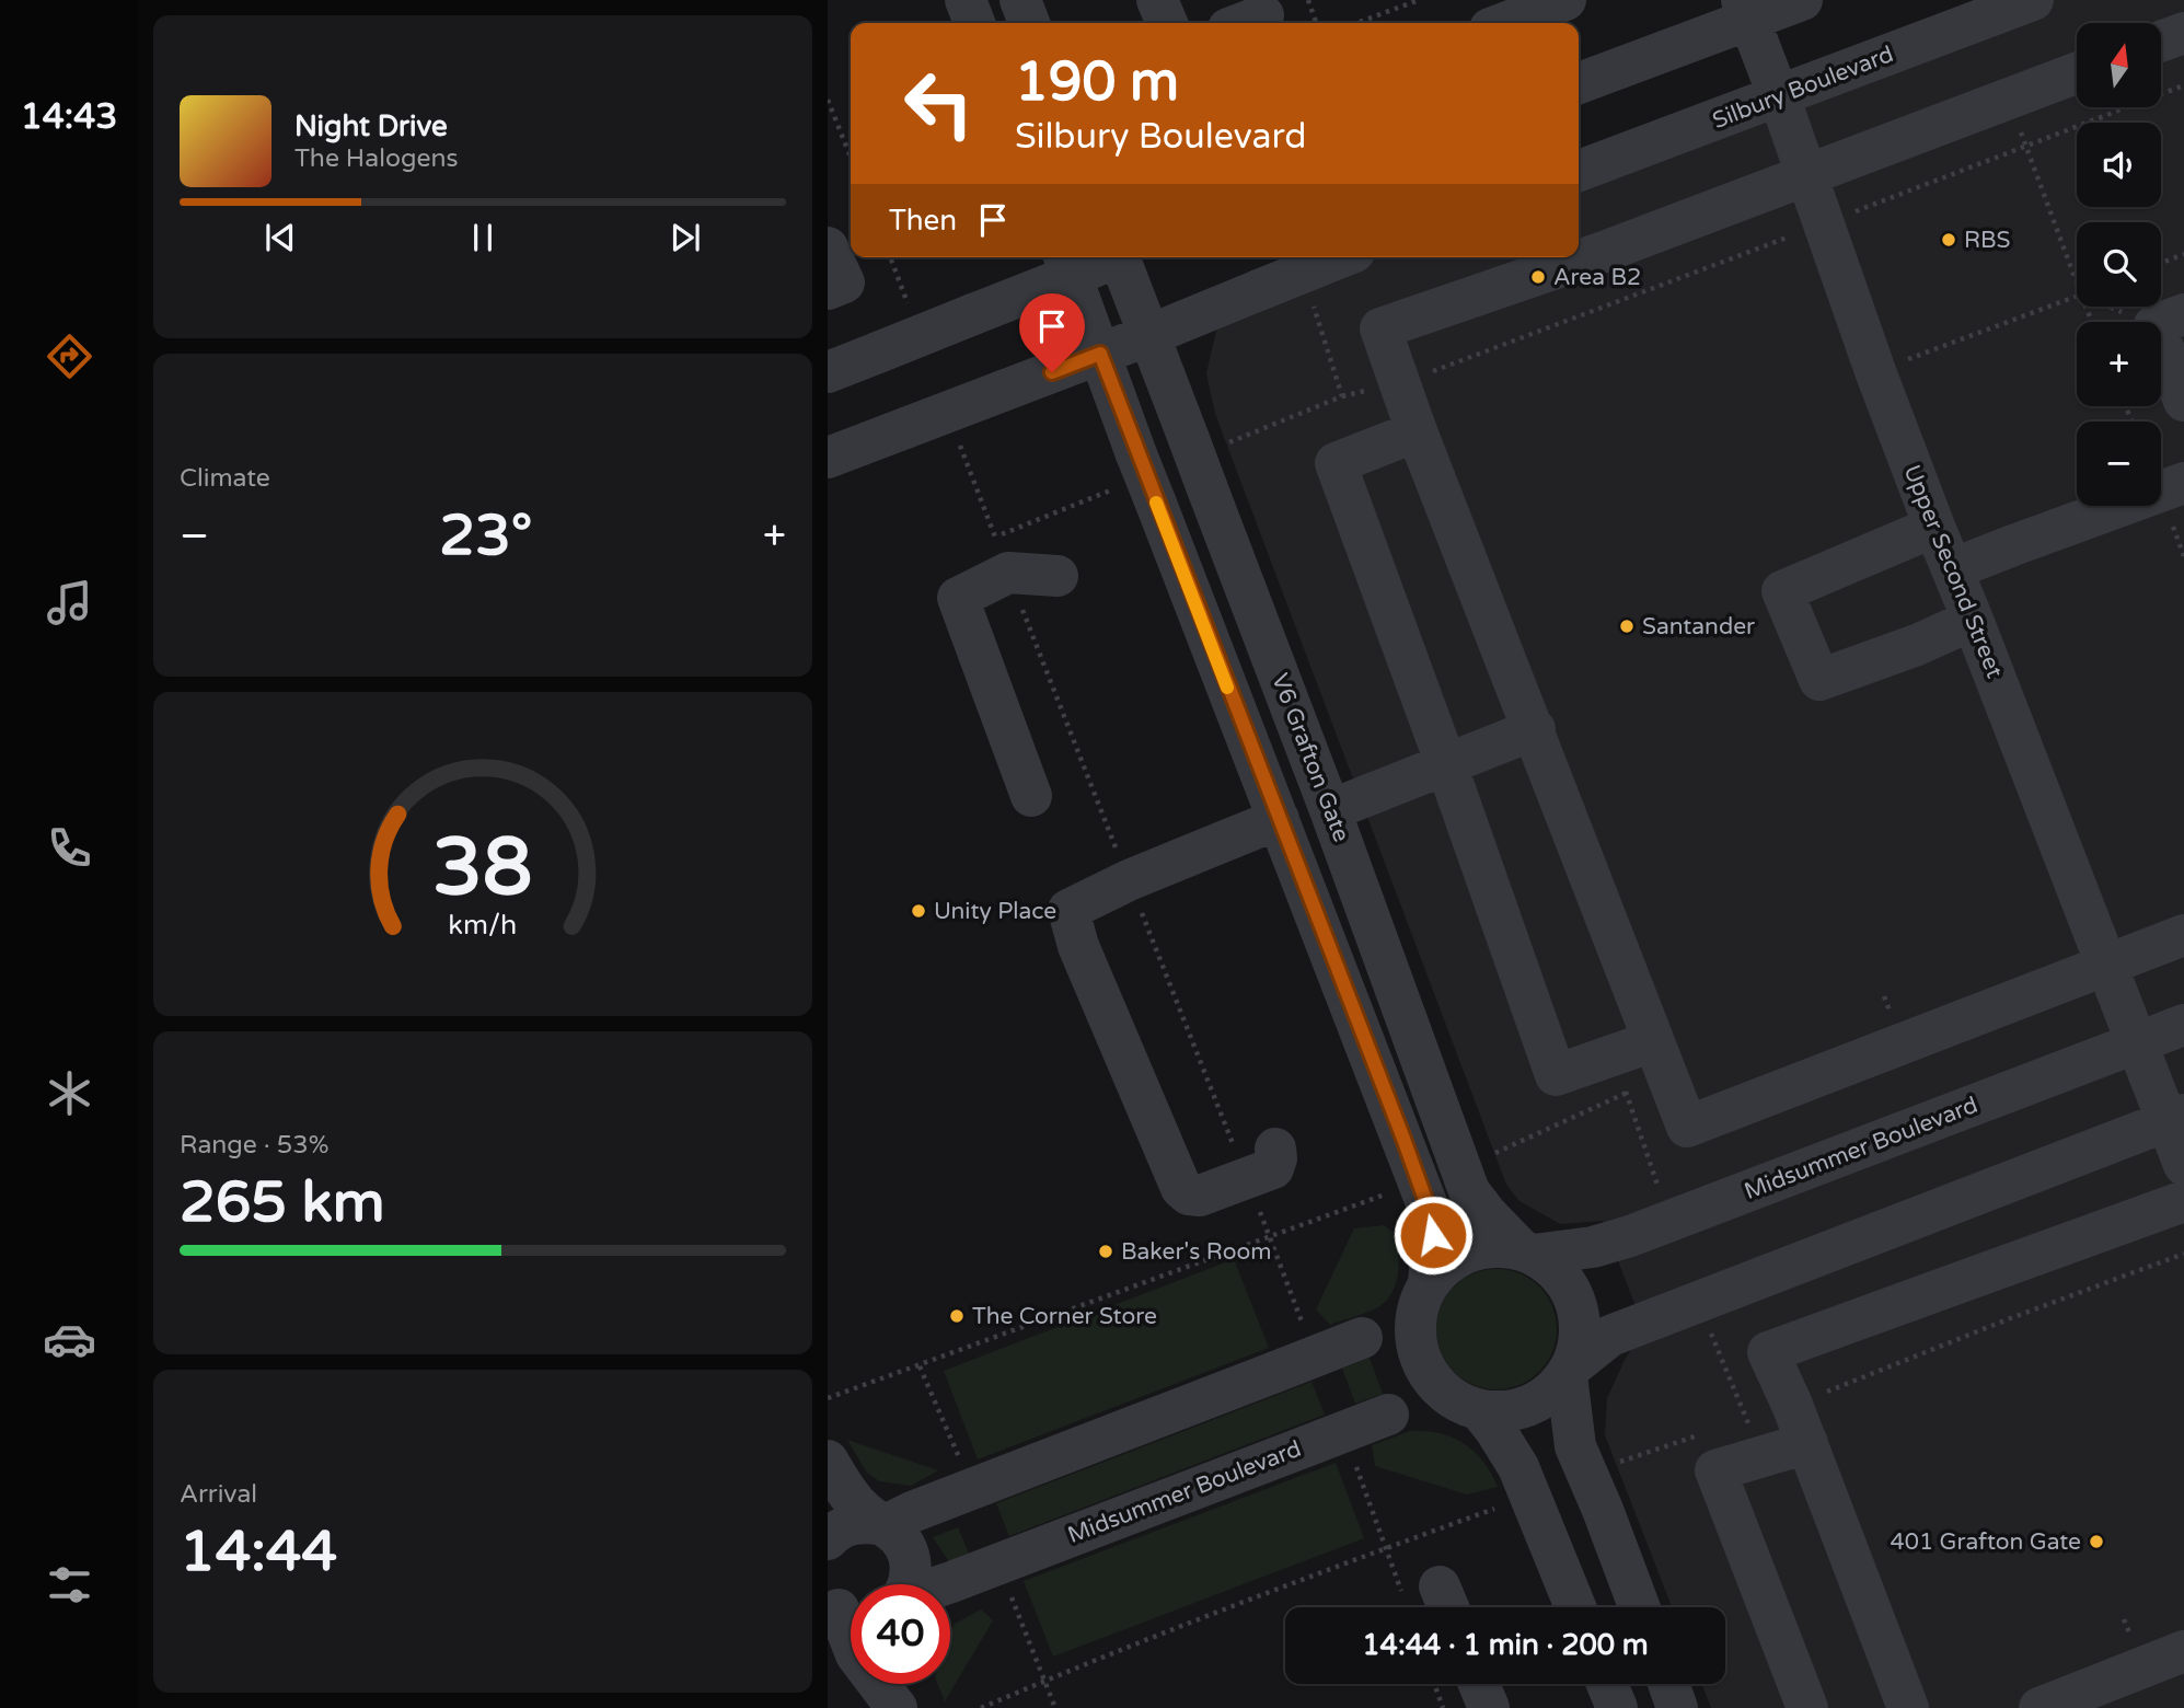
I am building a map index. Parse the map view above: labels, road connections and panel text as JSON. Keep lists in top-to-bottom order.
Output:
{
  "streets": {
    "street": [
      "Silbury Boulevard",
      "Upper Second Street",
      "V6 Grafton Gate",
      "Midsummer Boulevard"
    ]
  },
  "crossings": [
    ["Silbury Boulevard", "Upper Second Street"],
    ["Upper Second Street", "Midsummer Boulevard"],
    ["V6 Grafton Gate", "Midsummer Boulevard"]
  ],
  "places": [
    "RBS",
    "Area B2",
    "Santander",
    "Unity Place",
    "Baker's Room",
    "The Corner Store",
    "401 Grafton Gate"
  ],
  "north": "top",
  "page": {
    "tabs": "14:43",
    "map_buttons": ["+", "−"],
    "turn": ["190 m", "Silbury Boulevard"],
    "song": ["Night Drive", "The Halogens"],
    "then": "Then",
    "tile": [
      "Climate",
      ["Range · 53%", "265 km"],
      ["Arrival", "14:44"]
    ],
    "heat": ["−", "23°", "+"],
    "limit": "40",
    "trip": "14:44 · 1 min · 200 m",
    "gauge": ["38", "km/h"]
  }
}
